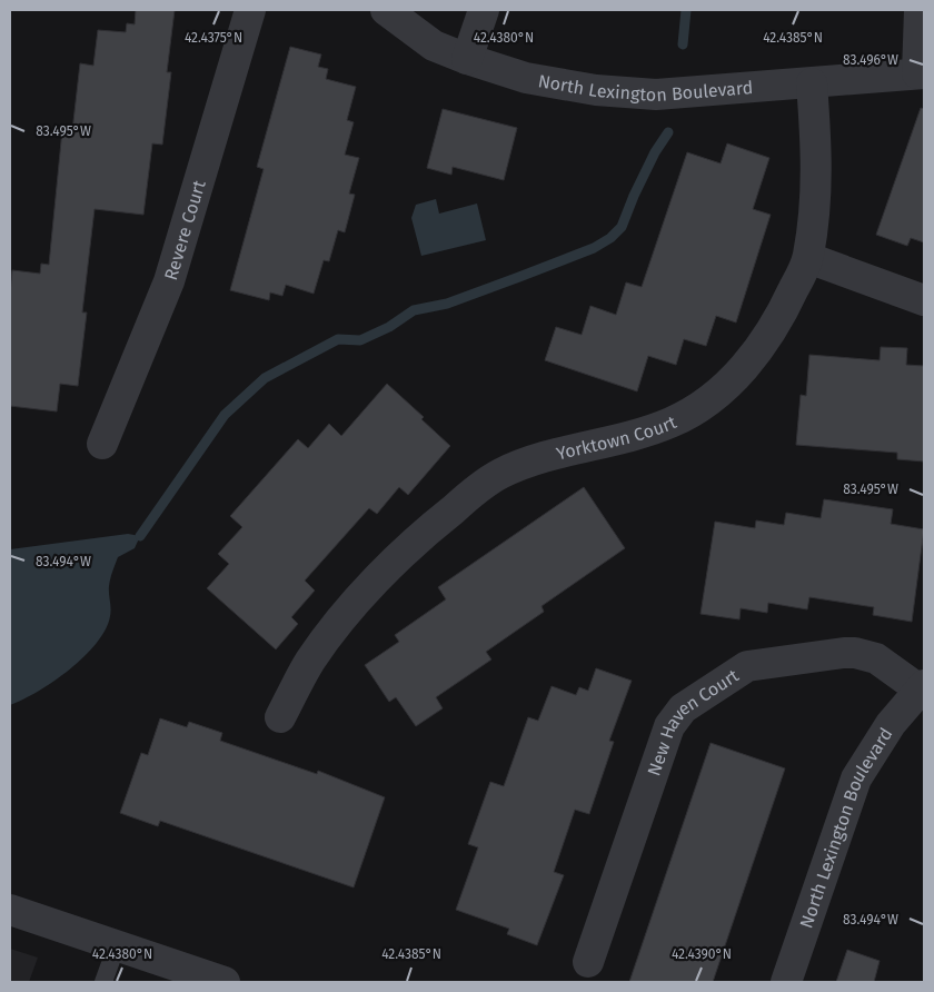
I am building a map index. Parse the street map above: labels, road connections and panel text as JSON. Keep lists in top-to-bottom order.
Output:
{
  "streets": {
    "street": [
      "North Lexington Boulevard",
      "Revere Court",
      "Yorktown Court",
      "New Haven Court"
    ]
  },
  "crossings": [
    ["North Lexington Boulevard", "Yorktown Court"],
    ["North Lexington Boulevard", "New Haven Court"]
  ],
  "coordinates": [
    "42.4375°N",
    "42.4380°N",
    "42.4385°N",
    "83.496°W",
    "83.495°W",
    "83.494°W",
    "42.4390°N"
  ]
}
